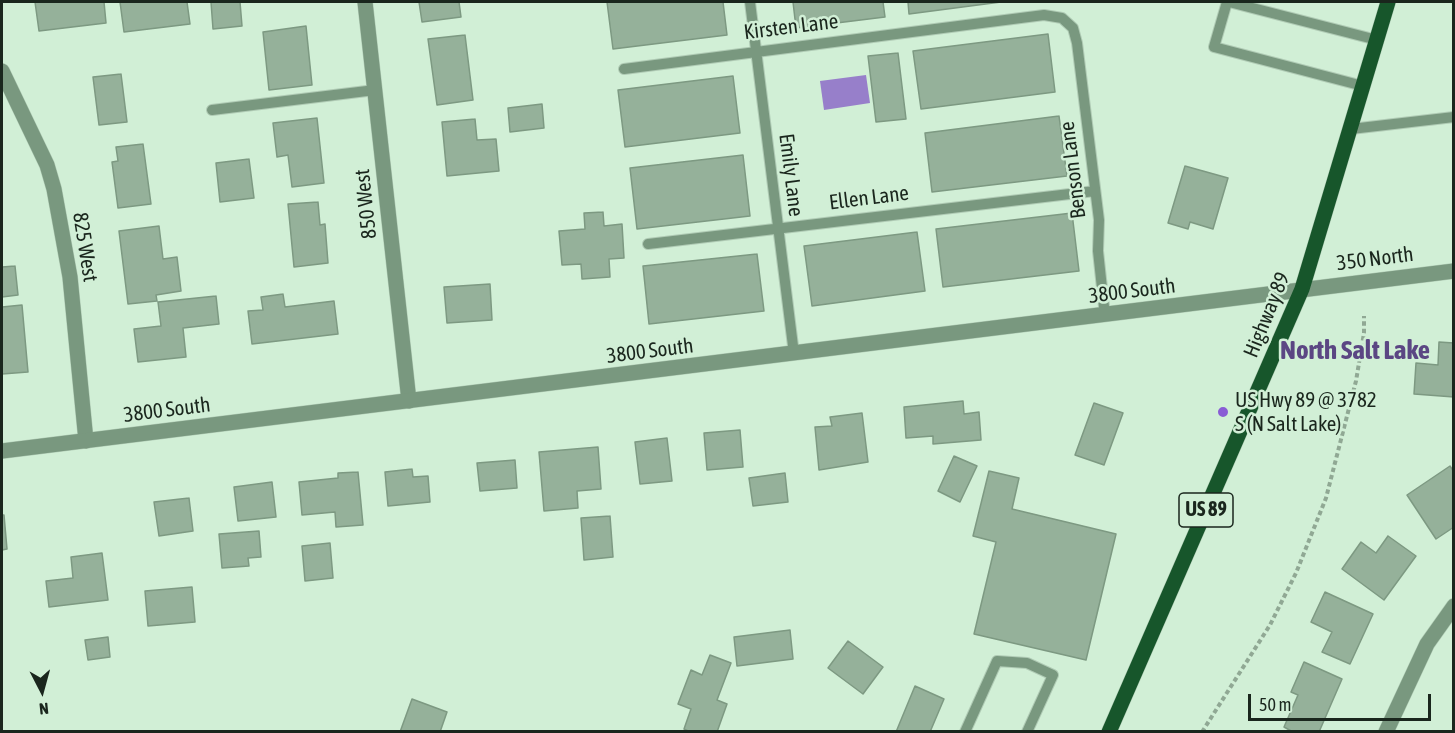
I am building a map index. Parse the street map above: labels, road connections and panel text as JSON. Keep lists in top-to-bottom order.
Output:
{
  "streets": {
    "main road": ["Highway 89", "US 89"],
    "street": [
      "850 West",
      "825 West",
      "350 North",
      "3800 South"
    ],
    "lane": [
      "Kirsten Lane",
      "Benson Lane",
      "Emily Lane",
      "Ellen Lane"
    ]
  },
  "crossings": [
    ["Kirsten Lane", "Benson Lane"],
    ["Kirsten Lane", "Emily Lane"],
    ["Benson Lane", "Ellen Lane"],
    ["Benson Lane", "3800 South"],
    ["Emily Lane", "Ellen Lane"],
    ["Emily Lane", "3800 South"],
    ["850 West", "3800 South"],
    ["825 West", "3800 South"],
    ["350 North", "3800 South"],
    ["350 North", "Highway 89"],
    ["3800 South", "Highway 89"]
  ],
  "districts": ["North Salt Lake"],
  "places": ["US Hwy 89 @ 3782 S (N Salt Lake)"],
  "scale_bar": "50 m",
  "north": "bottom"
}
